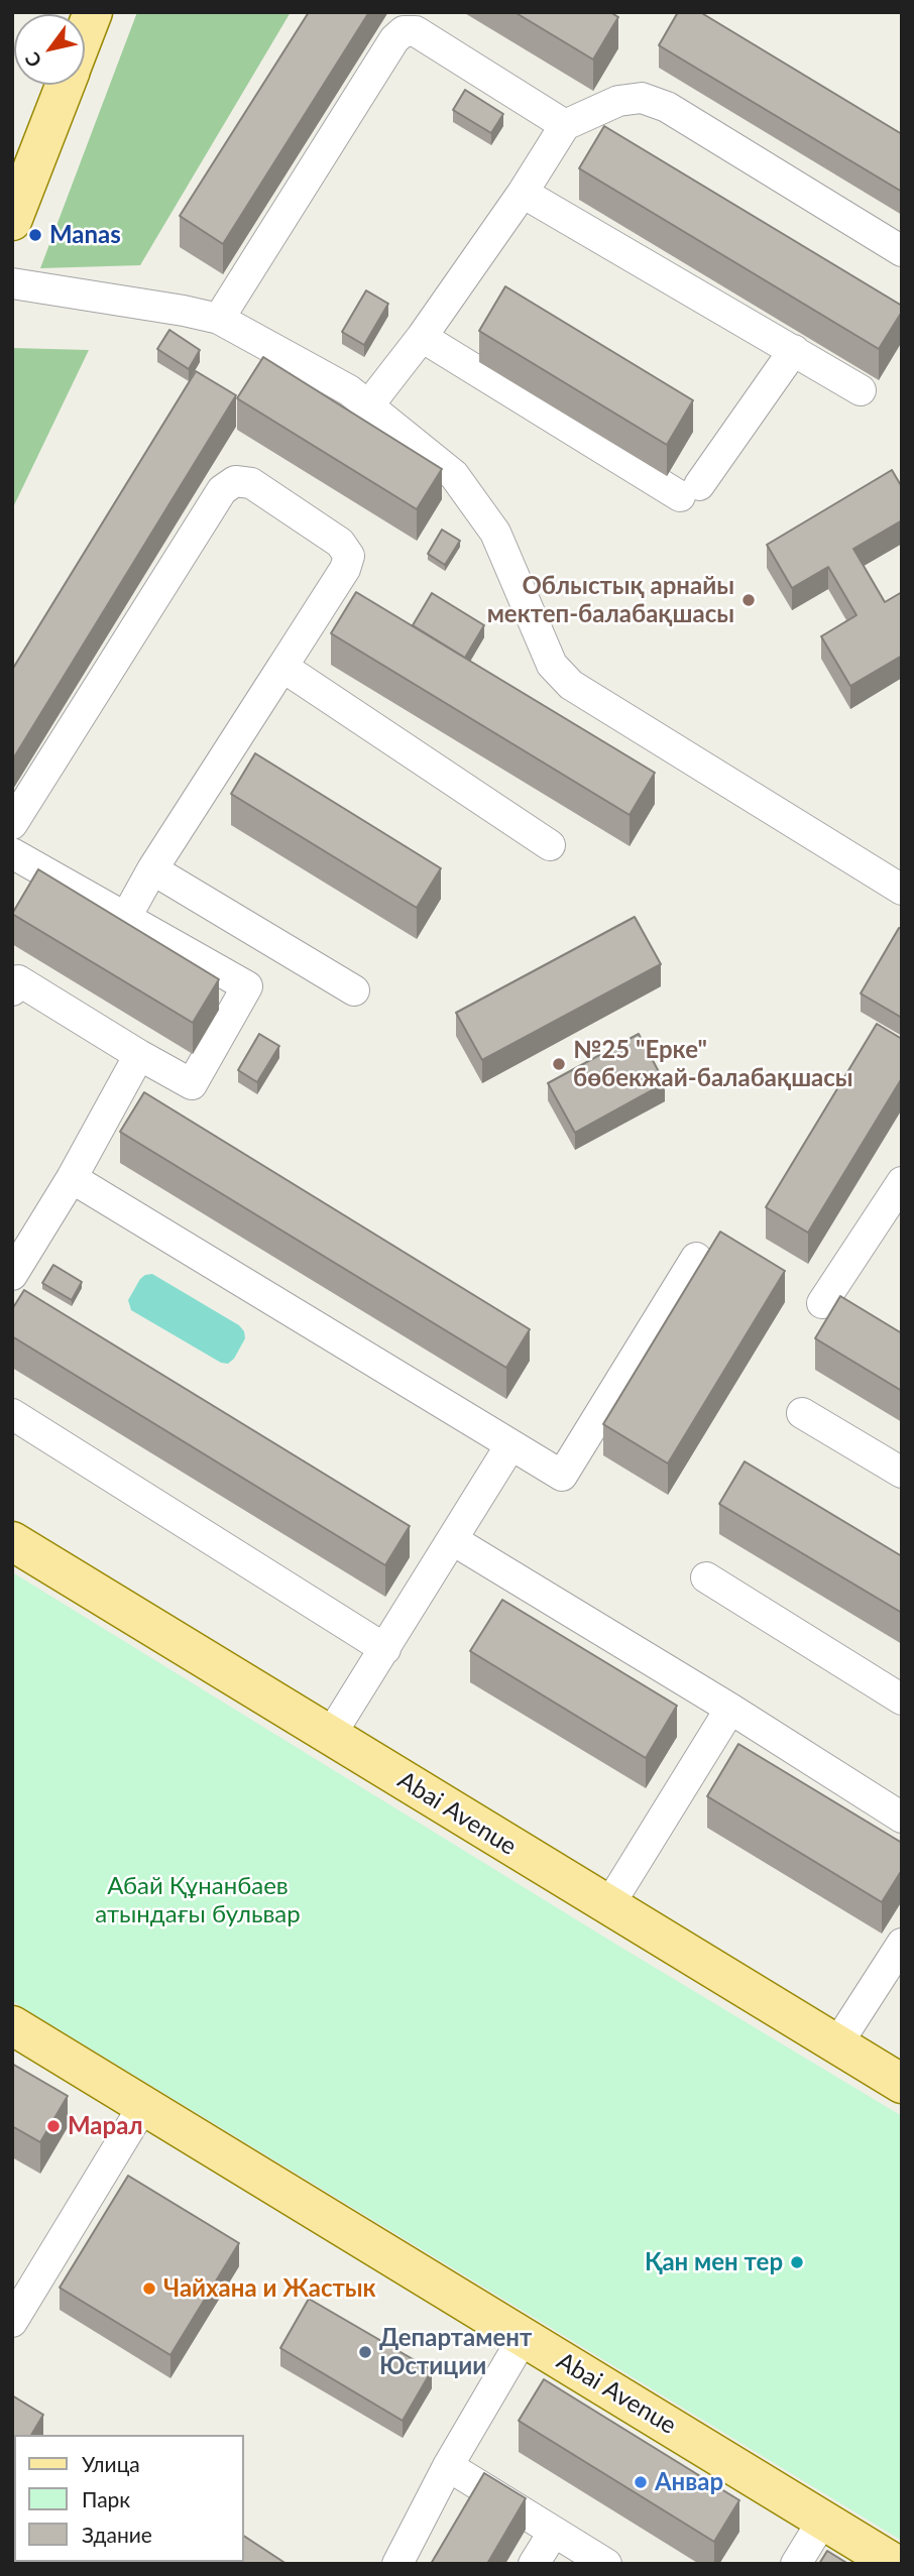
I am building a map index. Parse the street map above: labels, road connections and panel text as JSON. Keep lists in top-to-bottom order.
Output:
{
  "streets": {
    "main road": ["Abai Avenue"]
  },
  "parks": ["Абай Құнанбаев атындағы бульвар"],
  "places": [
    "Manas",
    "Облыстық арнайы мектеп-балабақшасы",
    "№25 \"Ерке\" бөбекжай-балабақшасы",
    "Марал",
    "Қан мен тер",
    "Чайхана и Жастык",
    "Департамент Юстиции",
    "Анвар"
  ],
  "legend": ["Улица", "Парк", "Здание"],
  "north": "bottom left"
}
